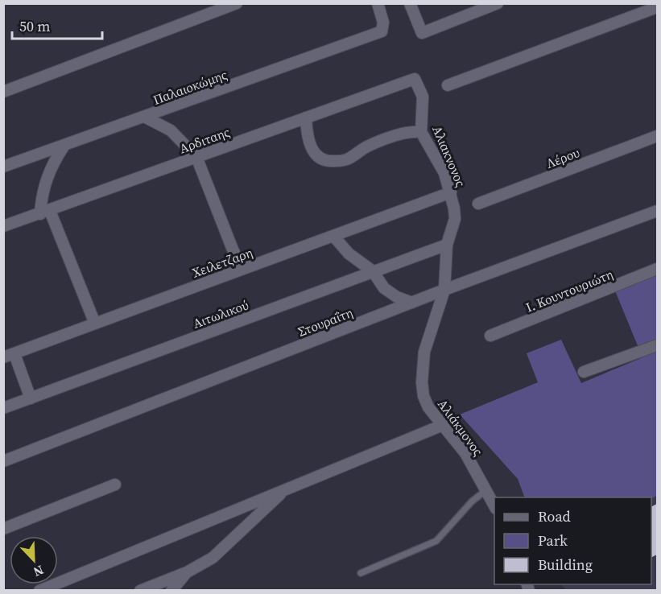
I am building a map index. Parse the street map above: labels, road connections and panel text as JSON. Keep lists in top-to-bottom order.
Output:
{
  "streets": {
    "street": [
      "Παλαιοκώμης",
      "Αρδιταης",
      "Αλιακνονος",
      "Λέρου",
      "Χειλετζαρη",
      "Ι. Κουντουριώτη",
      "Αιτωλικού",
      "Στουραΐτη",
      "Αλιάκμονος"
    ]
  },
  "crossings": [
    ["Αρδιταης", "Αλιακνονος"],
    ["Αλιακνονος", "Χειλετζαρη"],
    ["Αλιακνονος", "Αιτωλικού"],
    ["Αλιακνονος", "Αλιάκμονος"],
    ["Αιτωλικού", "Αλιάκμονος"],
    ["Στουραΐτη", "Αλιάκμονος"]
  ],
  "legend": ["Road", "Park", "Building"],
  "scale_bar": "50 m",
  "north": "bottom right"
}
